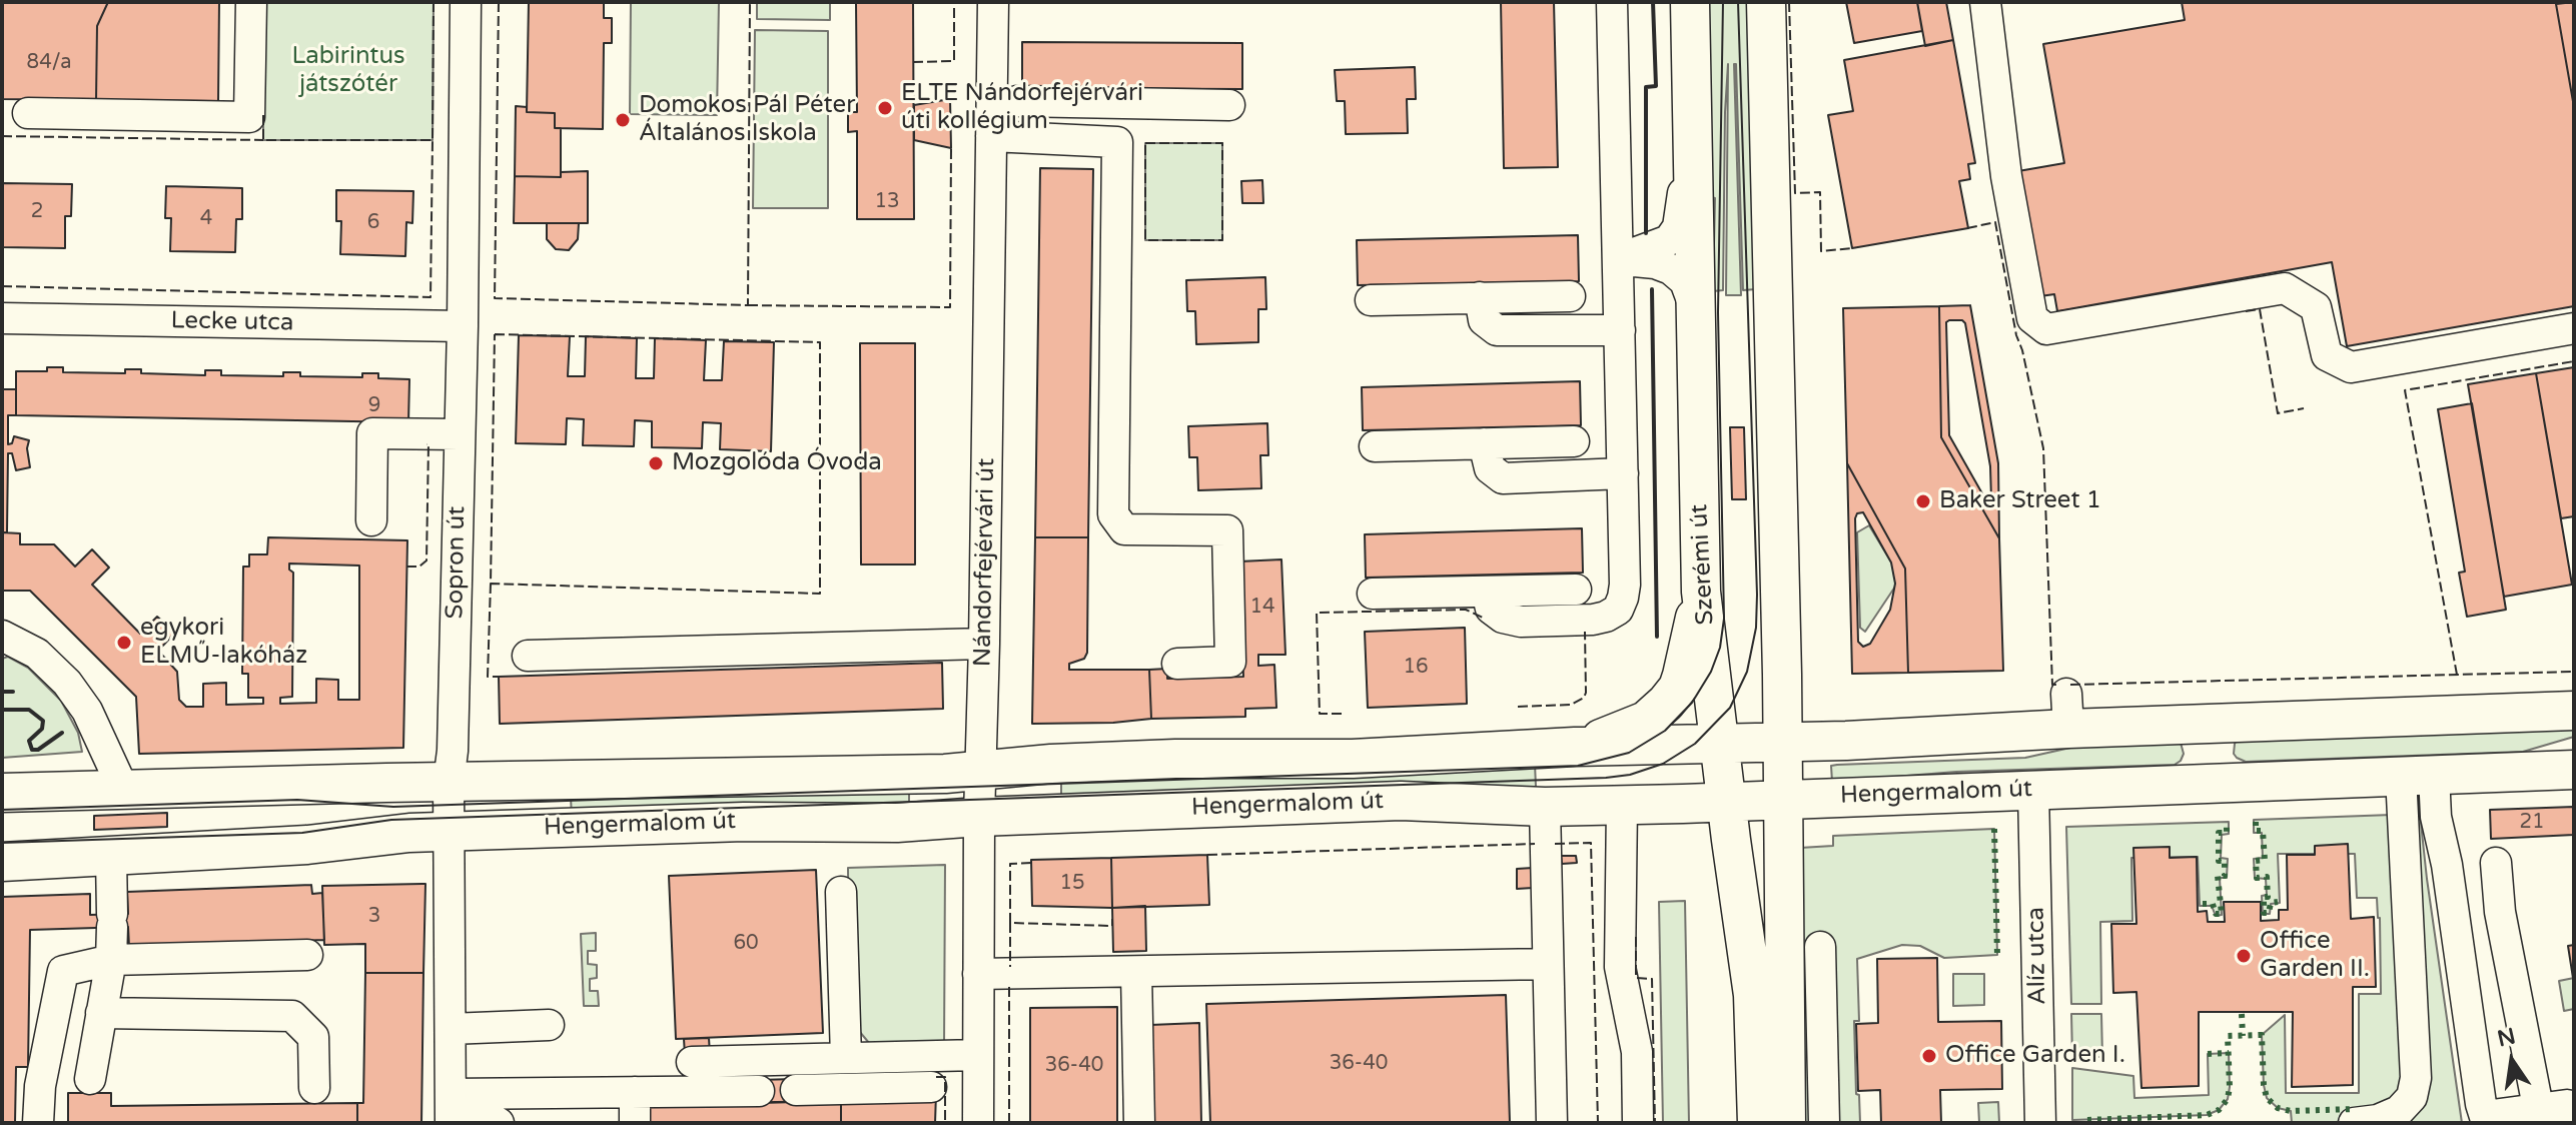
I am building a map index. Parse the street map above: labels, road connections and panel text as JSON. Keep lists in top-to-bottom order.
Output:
{
  "streets": {
    "main road": ["Szerémi út", "Hengermalom út"],
    "street": [
      "Lecke utca",
      "Sopron út",
      "Nándorfejérvári út",
      "Alíz utca"
    ]
  },
  "crossings": [
    ["Lecke utca", "Sopron út"],
    ["Sopron út", "Hengermalom út"],
    ["Nándorfejérvári út", "Hengermalom út"],
    ["Szerémi út", "Hengermalom út"],
    ["Hengermalom út", "Alíz utca"]
  ],
  "parks": ["Labirintus játszótér"],
  "places": [
    "ELTE Nándorfejérvári úti kollégium",
    "Domokos Pál Péter Általános Iskola",
    "Mozgolóda Óvoda",
    "Baker Street 1",
    "egykori ELMŰ-lakóház",
    "Office Garden II.",
    "Office Garden I."
  ],
  "house_numbers": [
    "84/a",
    "13",
    "2",
    "4",
    "6",
    "9",
    "14",
    "16",
    "21",
    "15",
    "3",
    "60",
    "36-40",
    "36-40"
  ],
  "north": "top"
}
